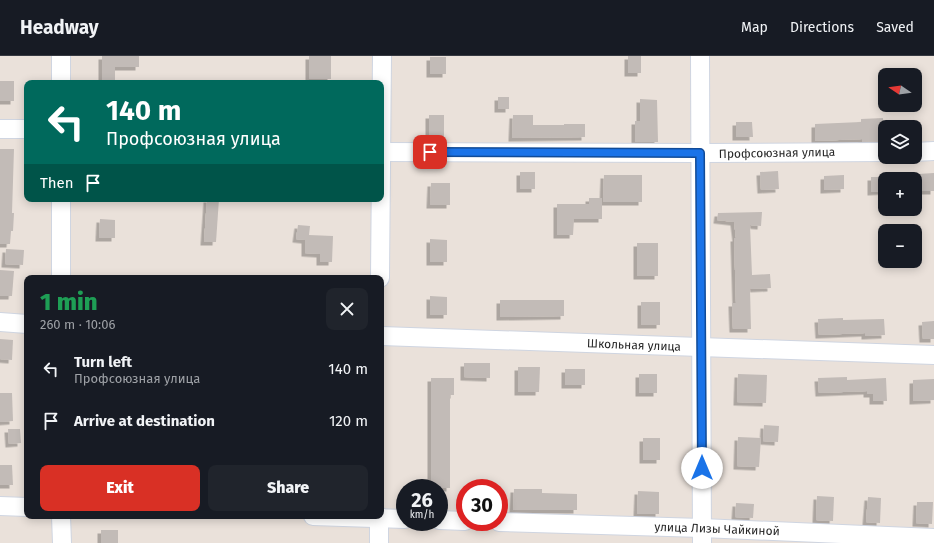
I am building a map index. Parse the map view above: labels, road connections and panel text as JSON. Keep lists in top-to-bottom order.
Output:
{
  "streets": {
    "street": ["Профсоюзная улица", "Школьная улица", "улица Лизы Чайкиной"]
  },
  "north": "left",
  "page": {
    "header": "Headway",
    "nav": ["Map", "Directions", "Saved"],
    "map_buttons": ["+", "−"],
    "turn": ["140 m", "Профсоюзная улица"],
    "then": "Then",
    "heading": ["1 min", "260 m · 10:06"],
    "list": [
      {
        "name": "Turn left",
        "note": "Профсоюзная улица",
        "value": "140 m"
      },
      {
        "name": "Arrive at destination",
        "value": "120 m"
      }
    ],
    "buttons": ["Exit", "Share"],
    "speed": "26 km/h",
    "limit": "30"
  }
}
